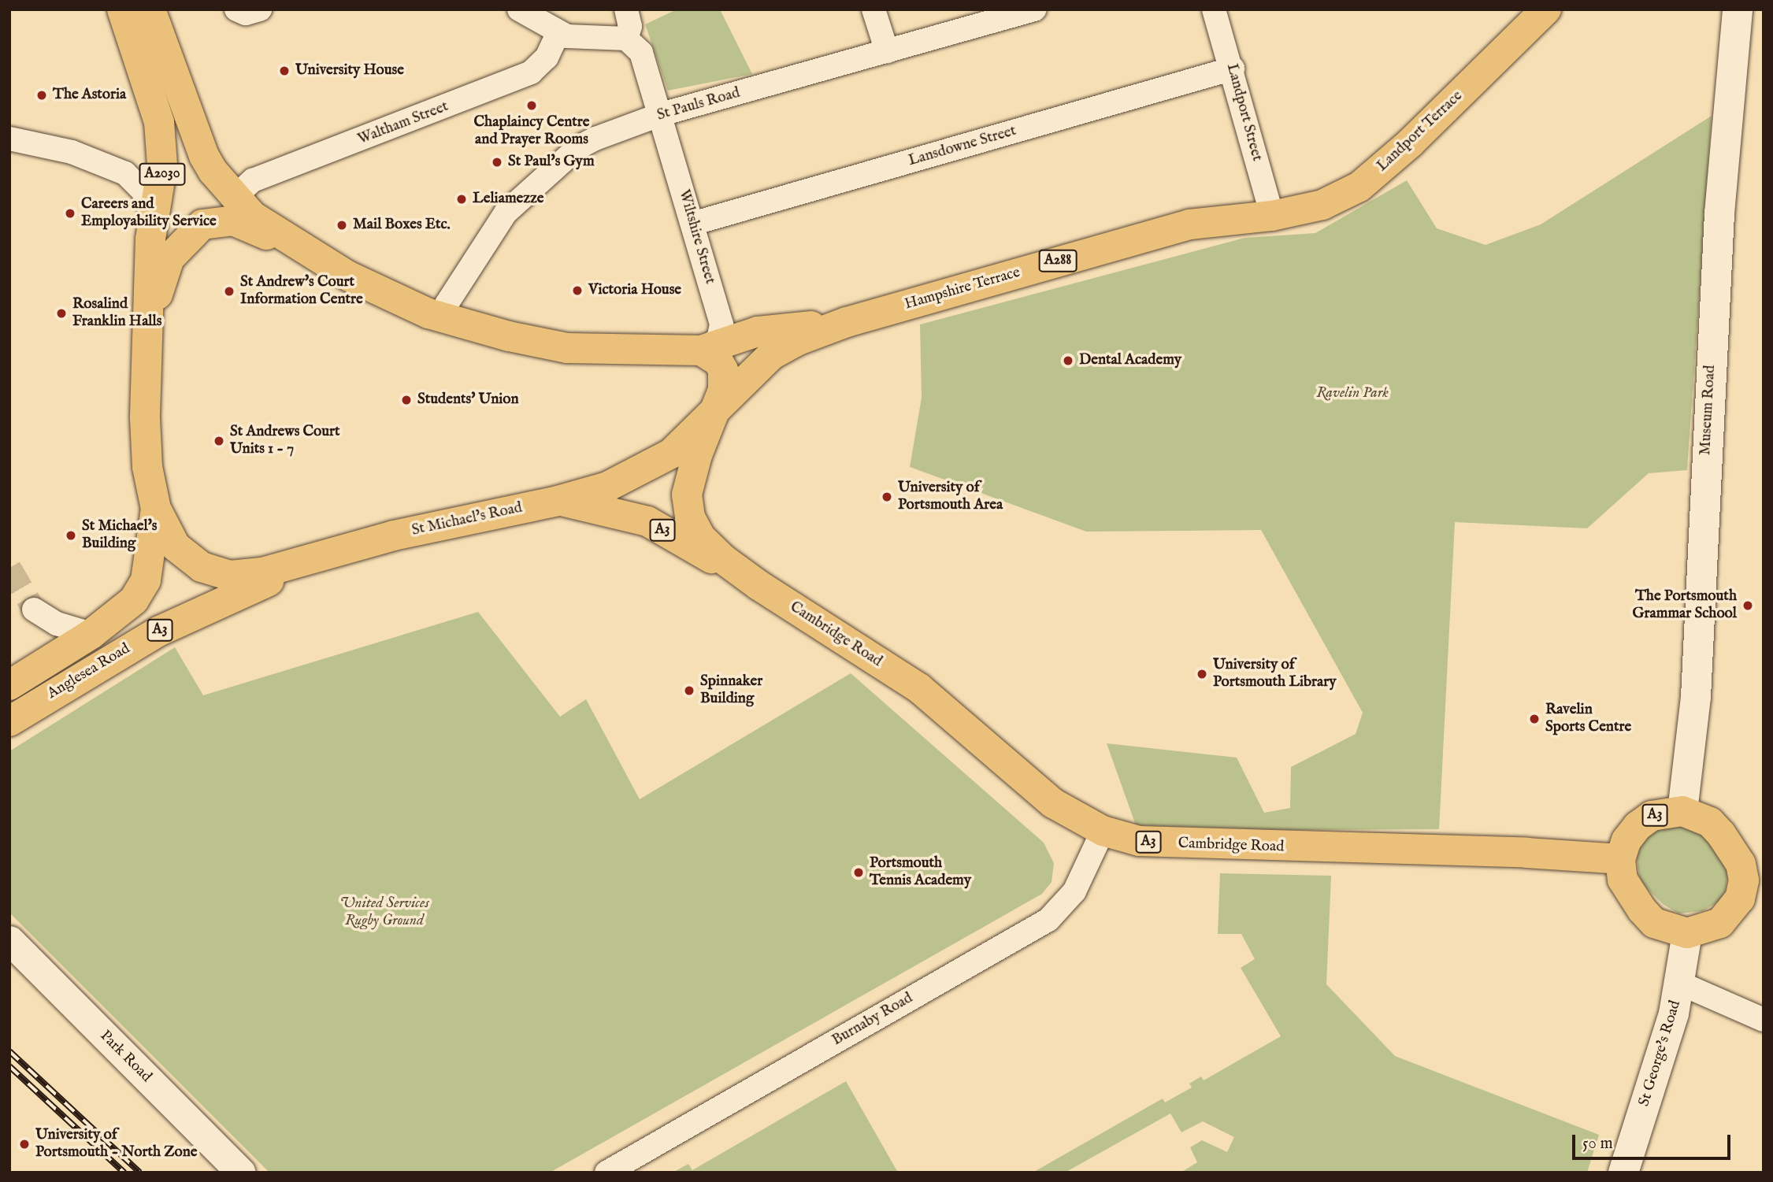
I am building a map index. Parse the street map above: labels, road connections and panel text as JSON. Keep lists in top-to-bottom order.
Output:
{
  "streets": {
    "main road": [
      "Landport Terrace",
      "A2030",
      "A288",
      "Hampshire Terrace",
      "Museum Road",
      "St Michael's Road",
      "A3",
      "Cambridge Road",
      "Anglesea Road",
      "St George's Road"
    ],
    "street": [
      "St Pauls Road",
      "Landport Street",
      "Waltham Street",
      "Lansdowne Street",
      "Wiltshire Street",
      "Burnaby Road",
      "Park Road"
    ]
  },
  "crossings": [
    ["St Pauls Road", "Wiltshire Street"],
    ["St Pauls Road", "A3"],
    ["Landport Street", "Landport Terrace"],
    ["Landport Street", "Lansdowne Street"],
    ["Landport Street", "Hampshire Terrace"],
    ["Waltham Street", "A2030"],
    ["Landport Terrace", "Hampshire Terrace"],
    ["Lansdowne Street", "Wiltshire Street"],
    ["A2030", "A3"],
    ["Wiltshire Street", "Hampshire Terrace"],
    ["Wiltshire Street", "A3"],
    ["Hampshire Terrace", "St Michael's Road"],
    ["Hampshire Terrace", "A3"],
    ["Hampshire Terrace", "Cambridge Road"],
    ["Museum Road", "A3"],
    ["Museum Road", "Cambridge Road"],
    ["Museum Road", "St George's Road"],
    ["St Michael's Road", "A3"],
    ["St Michael's Road", "Cambridge Road"],
    ["St Michael's Road", "Anglesea Road"],
    ["A3", "Cambridge Road"],
    ["A3", "Anglesea Road"],
    ["A3", "St George's Road"],
    ["Cambridge Road", "Burnaby Road"],
    ["Cambridge Road", "St George's Road"]
  ],
  "parks": ["Ravelin Park", "United Services Rugby Ground"],
  "places": [
    "University House",
    "The Astoria",
    "Chaplaincy Centre and Prayer Rooms",
    "St Paul's Gym",
    "Leliamezze",
    "Careers and Employability Service",
    "Mail Boxes Etc.",
    "Victoria House",
    "St Andrew's Court Information Centre",
    "Rosalind Franklin Halls",
    "Dental Academy",
    "Students' Union",
    "St Andrews Court Units 1 - 7",
    "University of Portsmouth Area",
    "St Michael's Building",
    "The Portsmouth Grammar School",
    "University of Portsmouth Library",
    "Spinnaker Building",
    "Ravelin Sports Centre",
    "Portsmouth Tennis Academy",
    "University of Portsmouth - North Zone"
  ],
  "scale_bar": "50 m"
}
